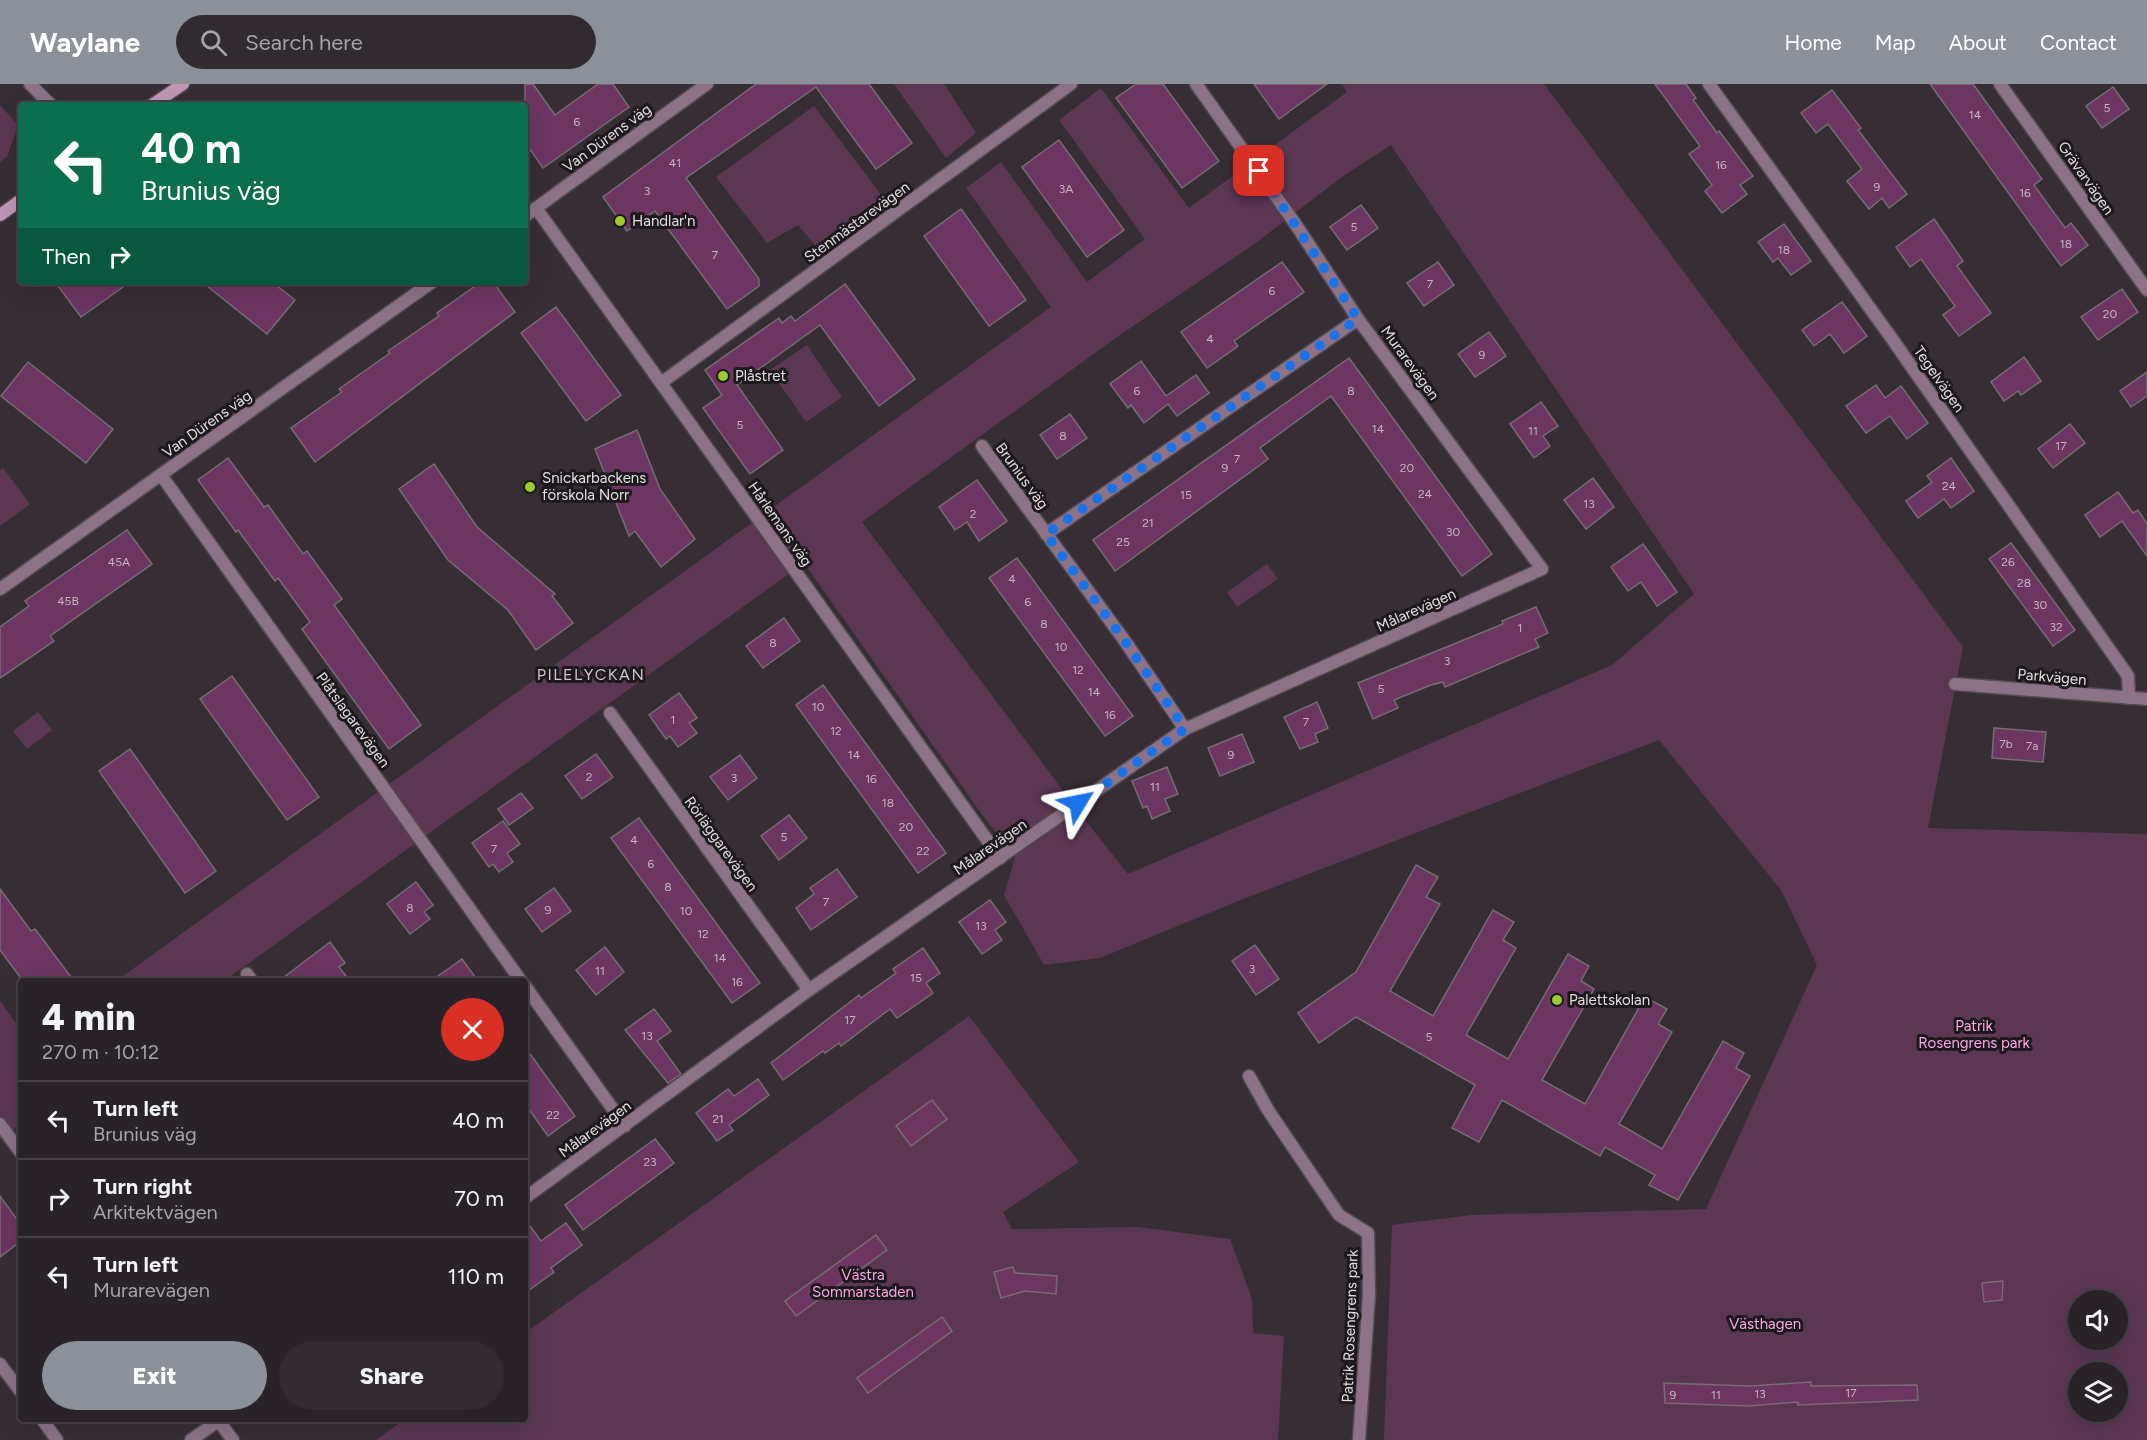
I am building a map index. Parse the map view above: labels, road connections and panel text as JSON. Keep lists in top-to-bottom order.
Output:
{
  "streets": {
    "street": [
      "Van Dürens väg",
      "Grävarvägen",
      "Stenmästarevägen",
      "Murarevägen",
      "Tegelvägen",
      "Brunius väg",
      "Hårlemans väg",
      "Målarevägen",
      "Parkvägen",
      "Plåtslagarevägen",
      "Rörläggarevägen",
      "Patrik Rosengrens park"
    ]
  },
  "crossings": [
    ["Van Dürens väg", "Hårlemans väg"],
    ["Van Dürens väg", "Plåtslagarevägen"],
    ["Stenmästarevägen", "Hårlemans väg"],
    ["Murarevägen", "Målarevägen"],
    ["Tegelvägen", "Parkvägen"],
    ["Brunius väg", "Målarevägen"],
    ["Hårlemans väg", "Målarevägen"],
    ["Målarevägen", "Rörläggarevägen"]
  ],
  "districts": ["PILELYCKAN"],
  "parks": ["Patrik Rosengrens park", "Västra Sommarstaden", "Västhagen"],
  "places": [
    "Handlar'n",
    "Plåstret",
    "Snickarbackens förskola Norr",
    "Palettskolan"
  ],
  "house_numbers": [
    "5",
    "14",
    "6",
    "41",
    "16",
    "9",
    "3A",
    "3",
    "16",
    "5",
    "18",
    "18",
    "7",
    "7",
    "6",
    "20",
    "4",
    "9",
    "6",
    "8",
    "5",
    "14",
    "11",
    "8",
    "17",
    "7",
    "9",
    "20",
    "24",
    "24",
    "15",
    "13",
    "2",
    "21",
    "30",
    "25",
    "45A",
    "26",
    "4",
    "28",
    "45B",
    "6",
    "30",
    "8",
    "32",
    "1",
    "8",
    "10",
    "3",
    "12",
    "5",
    "14",
    "10",
    "16",
    "1",
    "7",
    "12",
    "7b",
    "7a",
    "14",
    "9",
    "2",
    "3",
    "16",
    "11",
    "18",
    "20",
    "5",
    "4",
    "7",
    "22",
    "6",
    "8",
    "7",
    "8",
    "9",
    "10",
    "13",
    "12",
    "14",
    "3",
    "11",
    "15",
    "16",
    "17",
    "13",
    "5",
    "22",
    "21",
    "23",
    "17",
    "13",
    "9",
    "11"
  ],
  "page": {
    "header": "Waylane",
    "search": "Search here",
    "nav": [
      "Home",
      "Map",
      "About",
      "Contact"
    ],
    "turn": ["40 m", "Brunius väg"],
    "then": "Then",
    "heading": ["4 min", "270 m · 10:12"],
    "list": [
      {
        "name": "Turn left",
        "note": "Brunius väg",
        "value": "40 m"
      },
      {
        "name": "Turn right",
        "note": "Arkitektvägen",
        "value": "70 m"
      },
      {
        "name": "Turn left",
        "note": "Murarevägen",
        "value": "110 m"
      }
    ],
    "buttons": ["Exit", "Share"]
  }
}
